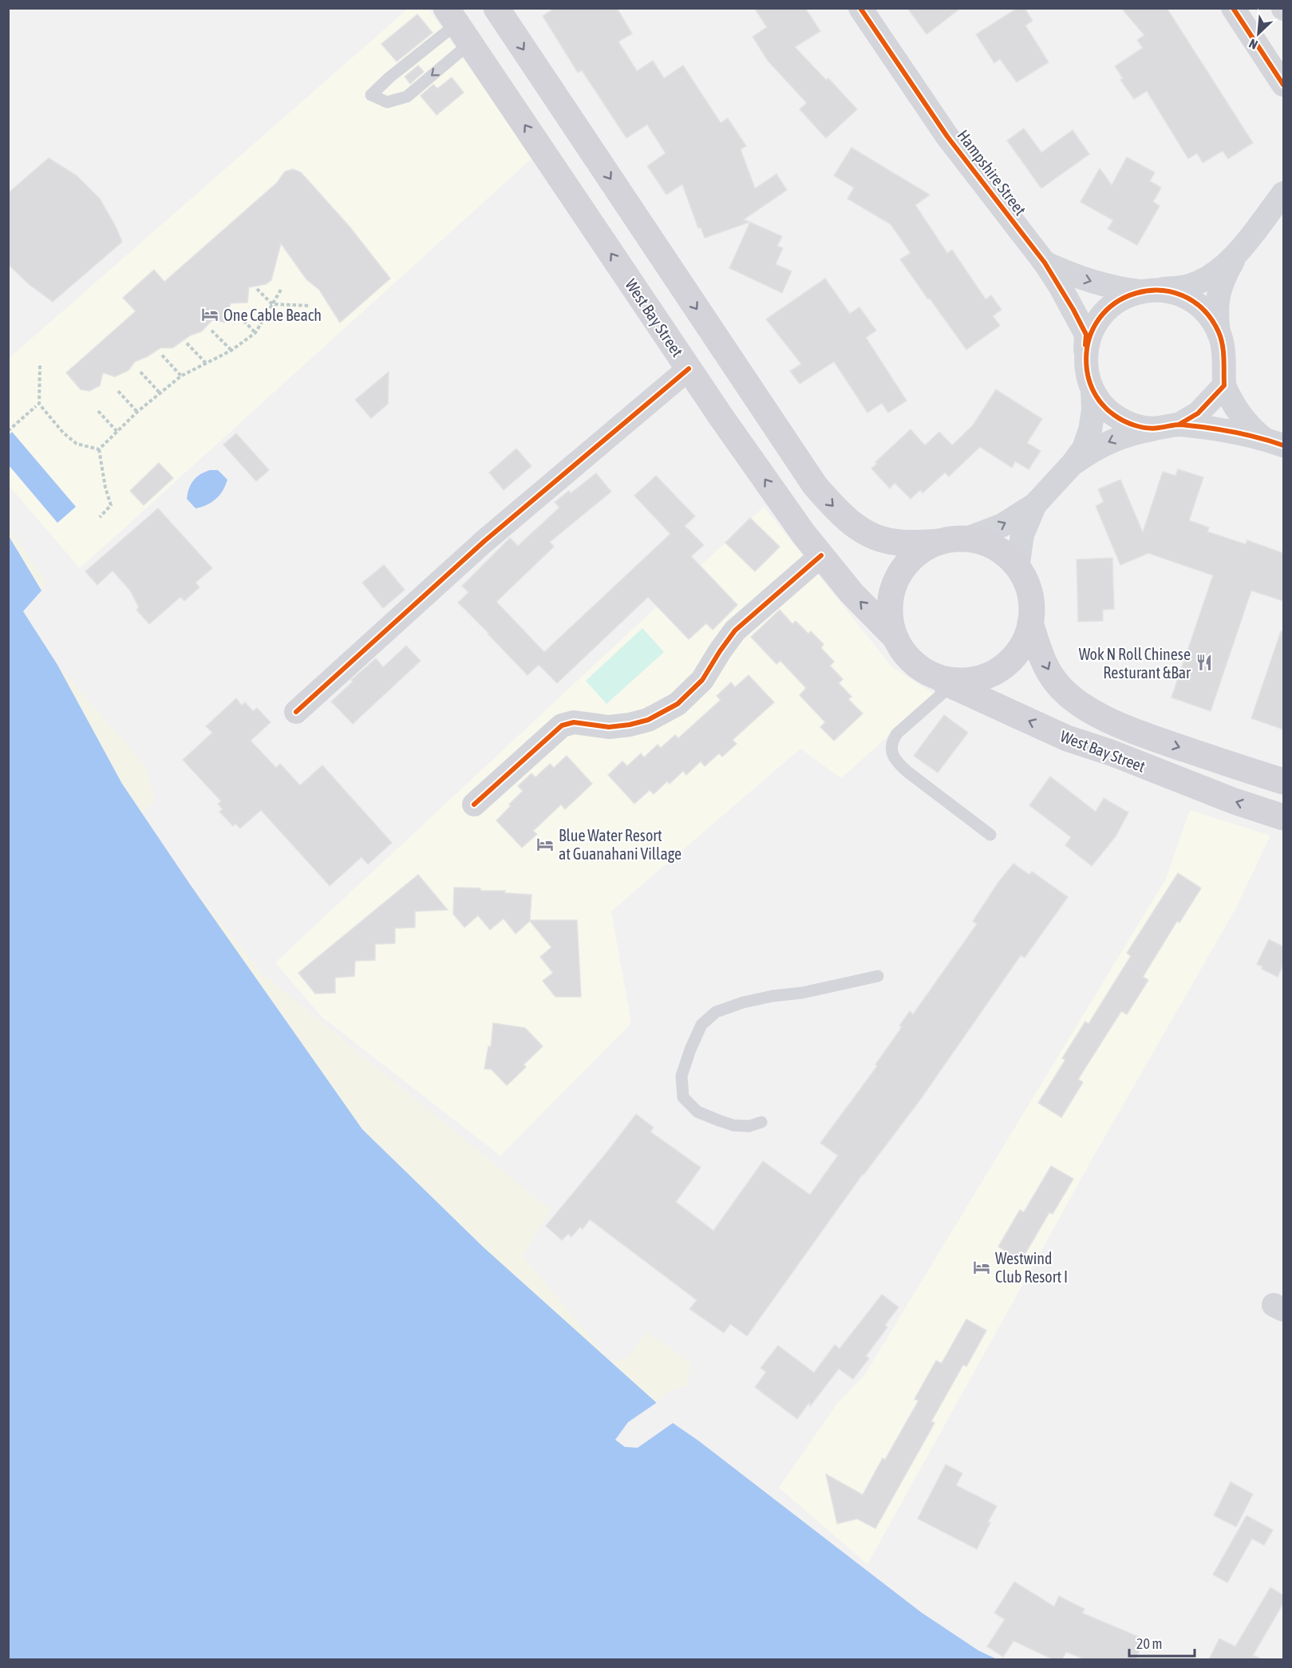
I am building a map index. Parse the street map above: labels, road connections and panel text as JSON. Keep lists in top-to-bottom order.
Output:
{
  "streets": {
    "main road": ["West Bay Street"],
    "street": ["Hampshire Street"]
  },
  "places": {
    "hotel": ["One Cable Beach", "Blue Water Resort at Guanahani Village", "Westwind Club Resort I"],
    "restaurant": ["Wok N Roll Chinese Resturant &Bar"]
  },
  "scale_bar": "20 m",
  "north": "bottom left"
}
